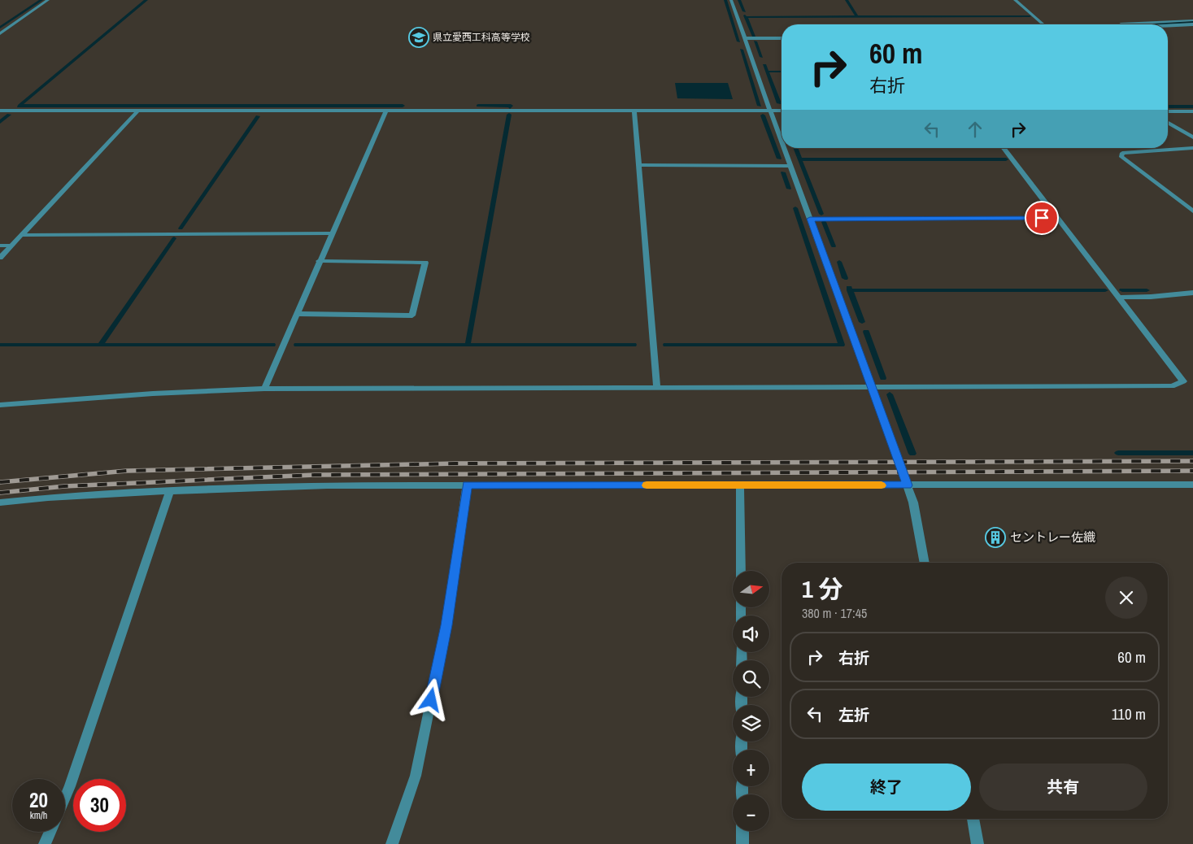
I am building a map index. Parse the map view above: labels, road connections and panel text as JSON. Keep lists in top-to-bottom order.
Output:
{
  "places": {
    "school or university": ["県立愛西工科高等学校"],
    "building": ["セントレー佐織"]
  },
  "north": "right",
  "page": {
    "turn": ["60 m", "右折"],
    "heading": ["1 分", "380 m · 17:45"],
    "map_buttons": ["+", "−"],
    "list": [
      {
        "name": "右折",
        "value": "60 m"
      },
      {
        "name": "左折",
        "value": "110 m"
      }
    ],
    "buttons": ["終了", "共有"],
    "speed": "20 km/h",
    "limit": "30"
  }
}
